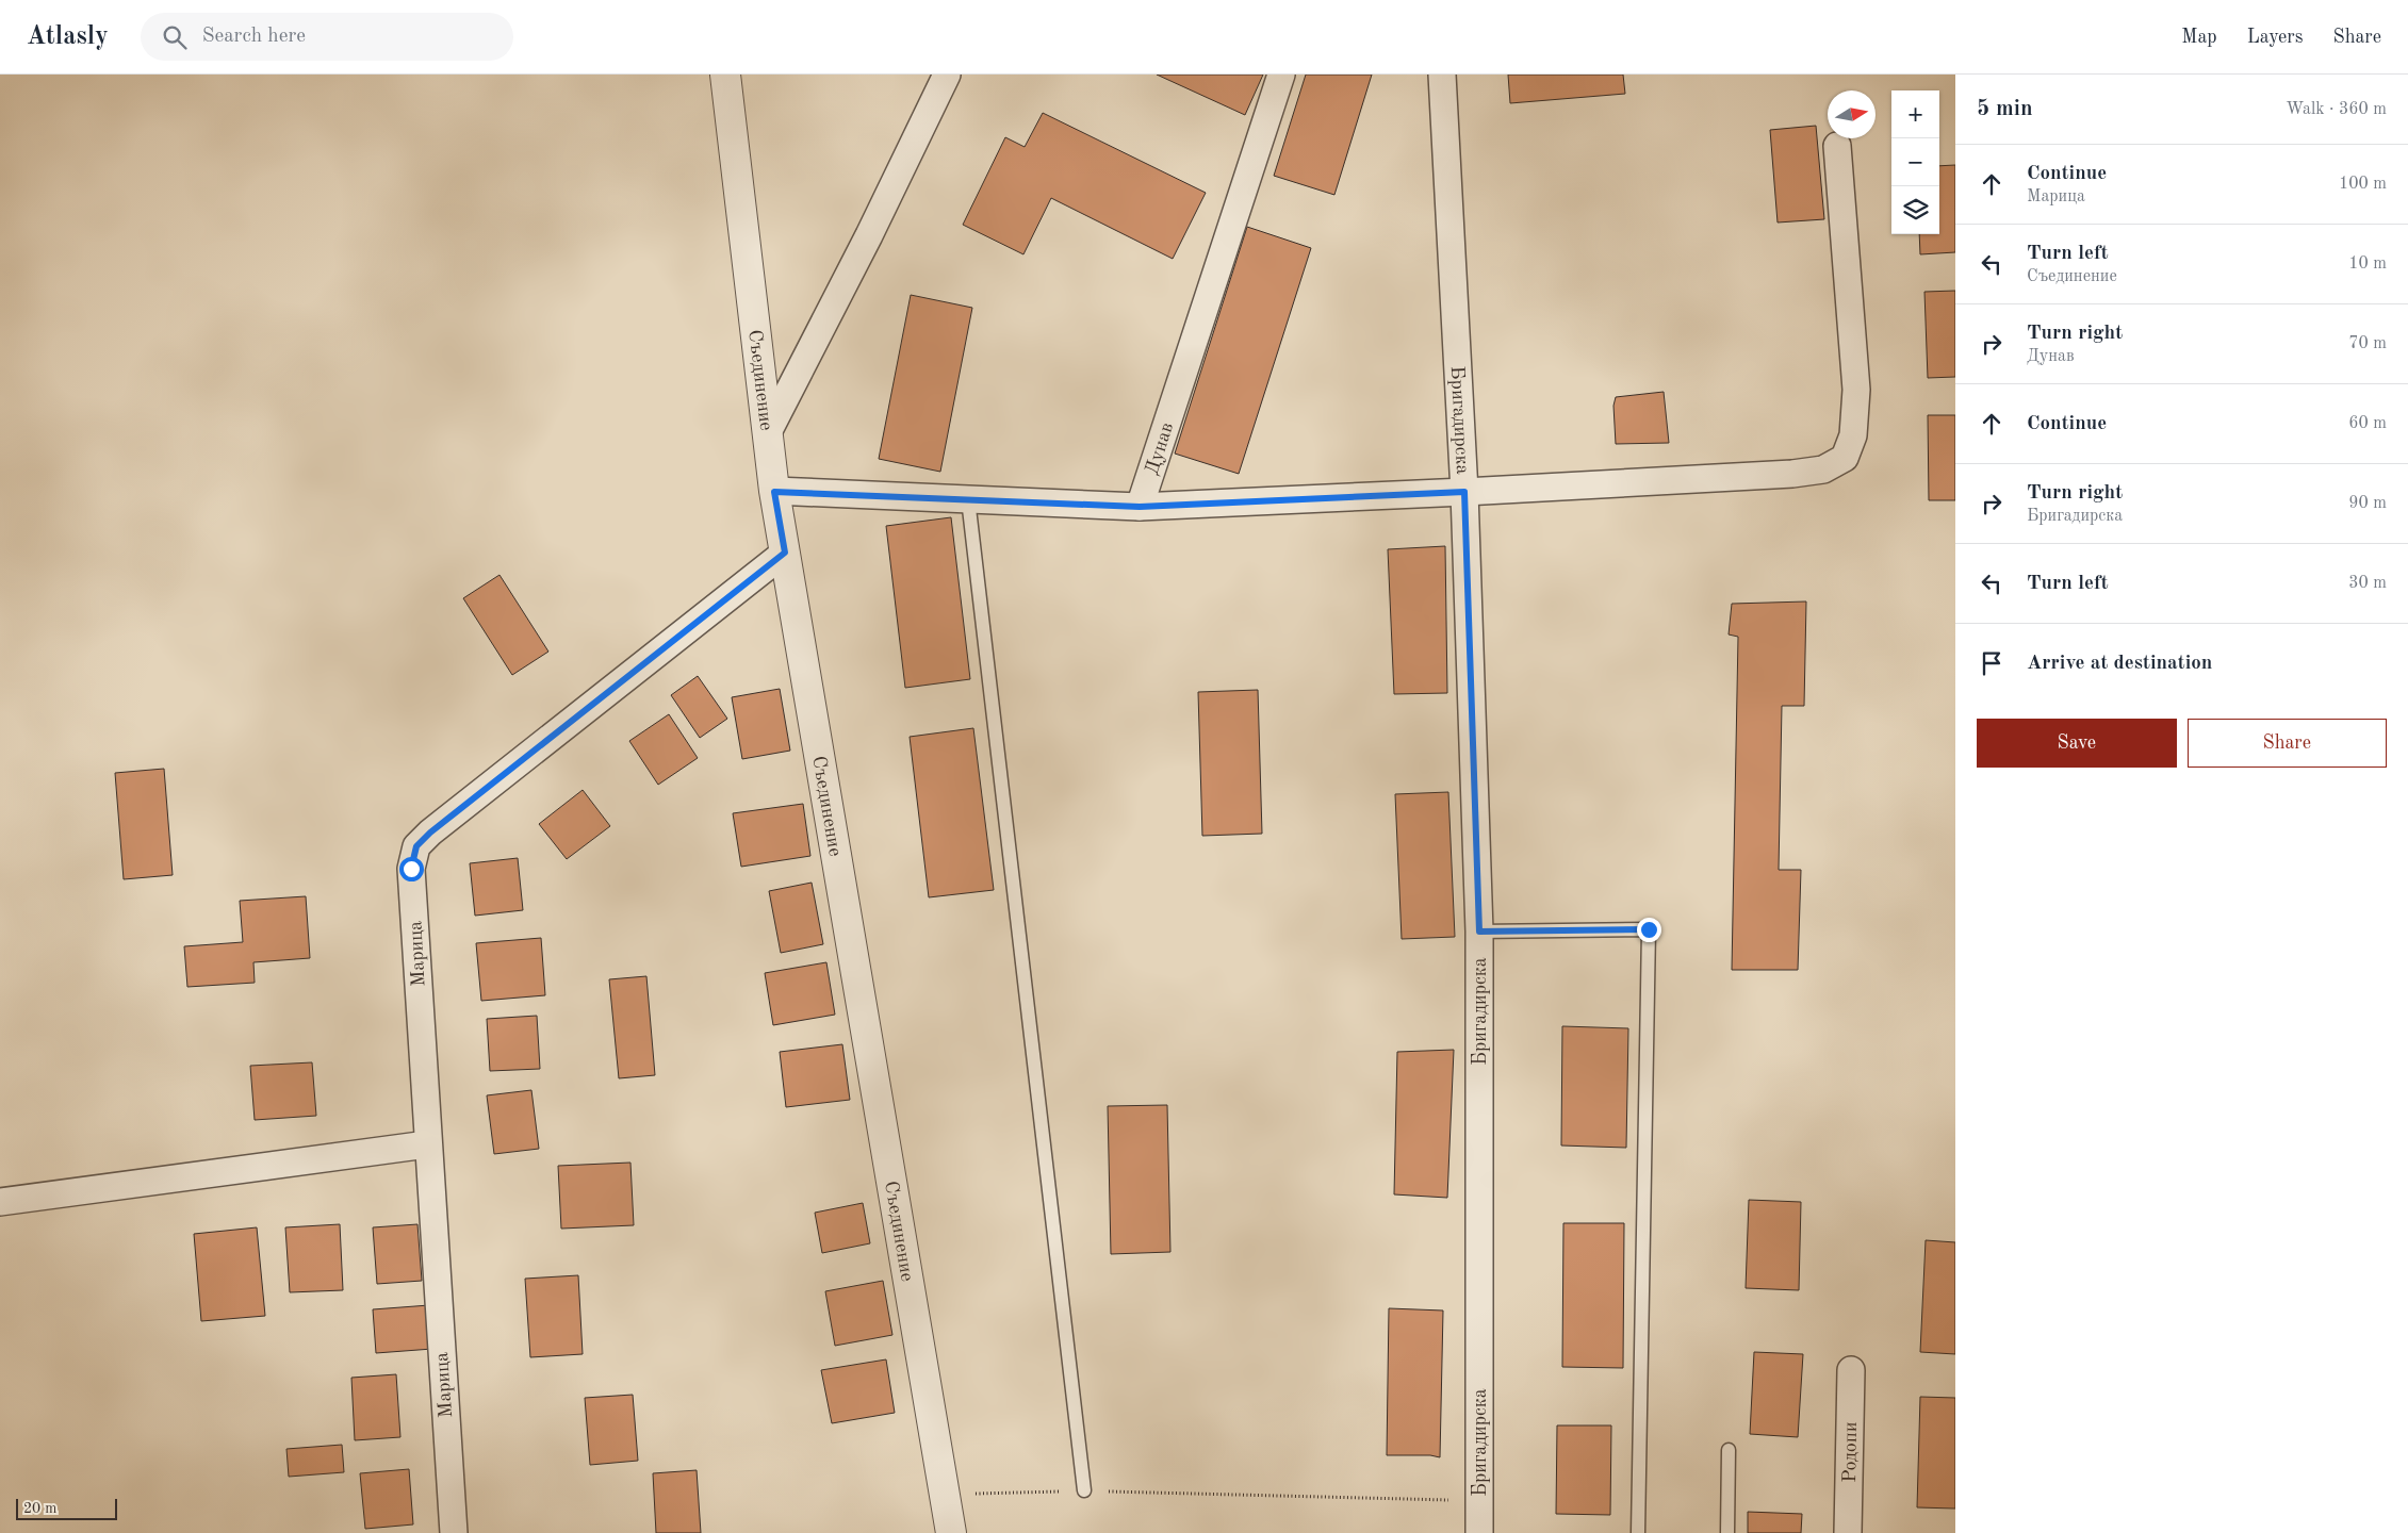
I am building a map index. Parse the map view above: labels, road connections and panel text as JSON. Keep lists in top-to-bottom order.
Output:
{
  "streets": {
    "street": [
      "Съединение",
      "Бригадирска",
      "Дунав",
      "Марица",
      "Родопи"
    ]
  },
  "crossings": [
    ["Съединение", "Марица"]
  ],
  "scale_bar": "20 m",
  "north": "right",
  "page": {
    "header": "Atlasly",
    "search": "Search here",
    "nav": ["Map", "Layers", "Share"],
    "heading": ["5 min", "Walk · 360 m"],
    "map_buttons": ["+", "−"],
    "list": [
      ["Continue", "Марица", "100 m"],
      ["Turn left", "Съединение", "10 m"],
      ["Turn right", "Дунав", "70 m"],
      ["Continue", "60 m"],
      ["Turn right", "Бригадирска", "90 m"],
      ["Turn left", "30 m"],
      "Arrive at destination"
    ],
    "buttons": ["Save", "Share"],
    "scale": "20 m"
  }
}
